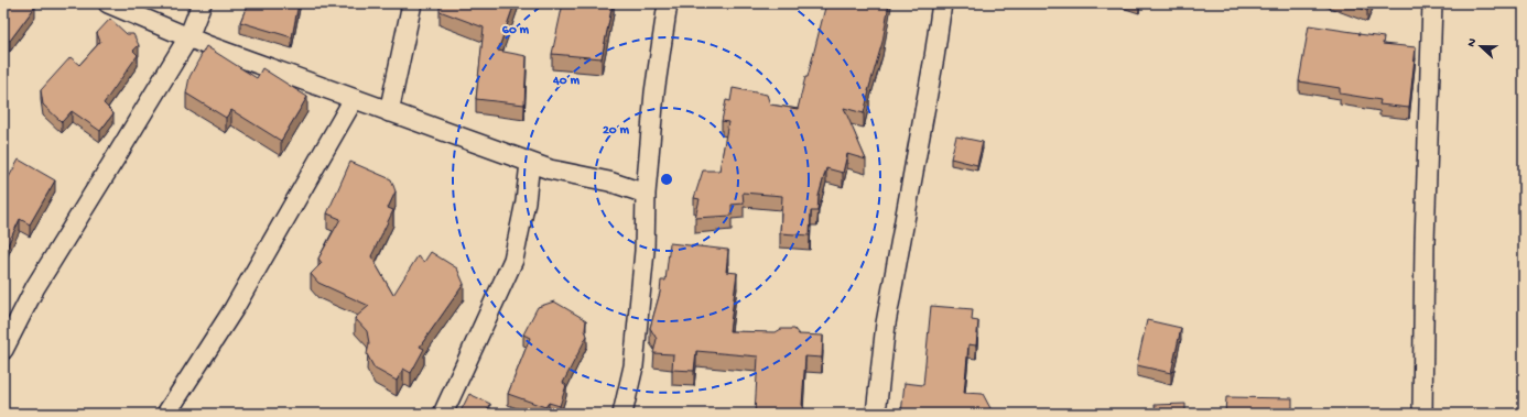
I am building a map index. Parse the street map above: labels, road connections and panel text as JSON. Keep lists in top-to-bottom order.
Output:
{
  "north": "left",
  "rings": ["60 m", "40 m", "20 m"]
}
